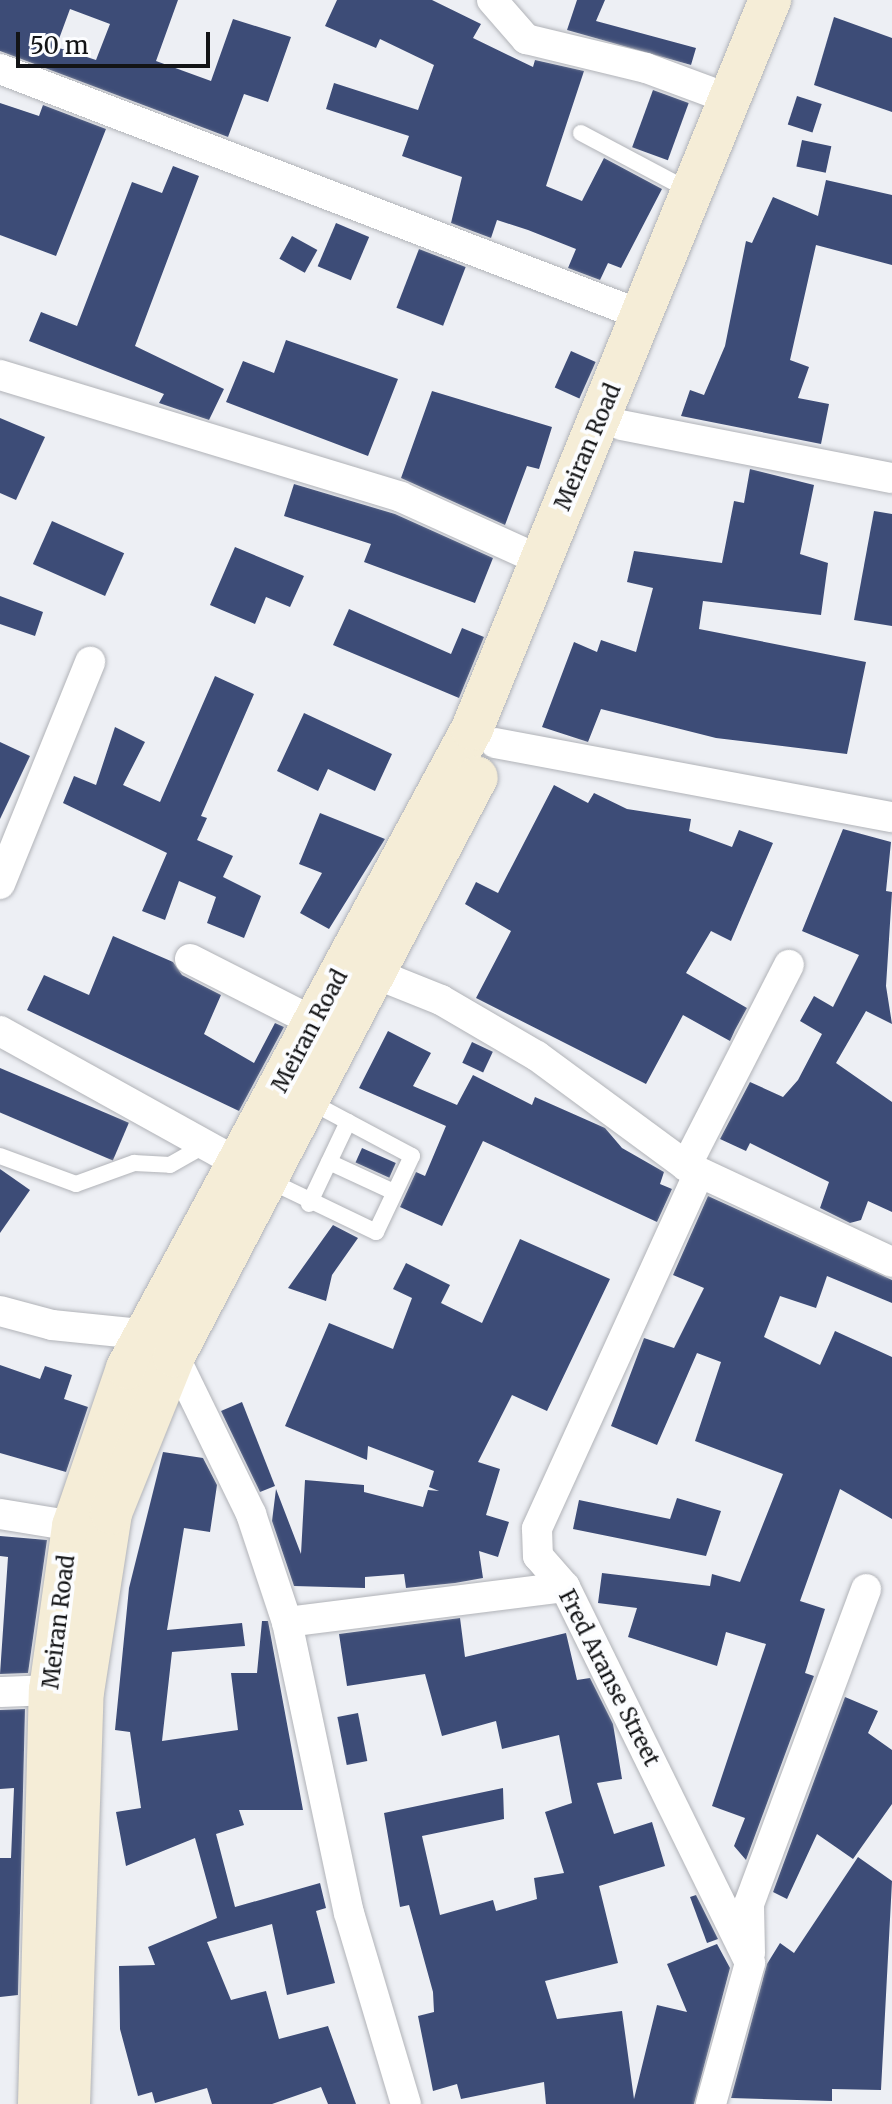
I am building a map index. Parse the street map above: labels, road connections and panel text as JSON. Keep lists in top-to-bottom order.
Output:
{
  "streets": {
    "main road": ["Meiran Road"],
    "street": ["Fred Aranse Street"]
  },
  "scale_bar": "50 m"
}
